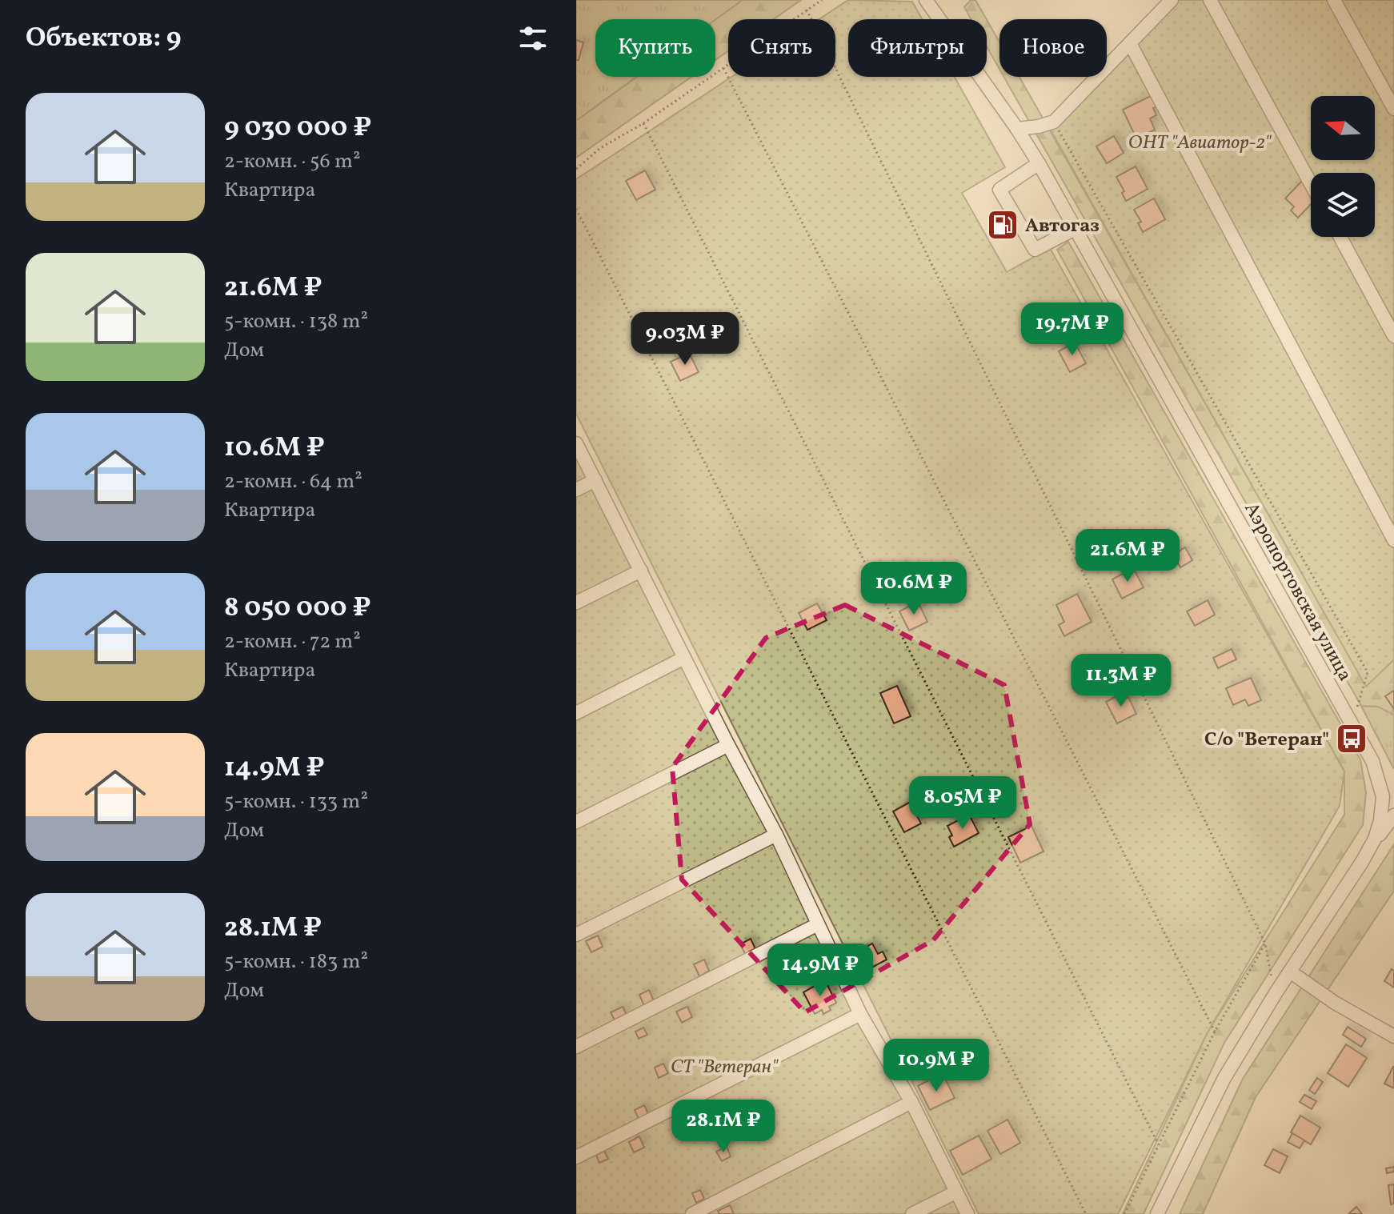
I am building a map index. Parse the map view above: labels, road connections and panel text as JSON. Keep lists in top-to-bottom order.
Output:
{
  "streets": {
    "street": ["Аэропортовская улица"]
  },
  "parks": ["ОНТ \"Авиатор-2\"", "СТ \"Ветеран\""],
  "places": {
    "fuel station": ["Автогаз"],
    "bus stop": ["С/о \"Ветеран\""]
  },
  "north": "left",
  "page": {
    "heading": "Объектов: 9",
    "chip": [
      "Купить",
      "Снять",
      "Фильтры",
      "Новое"
    ],
    "list": [
      {
        "name": "9 030 000 ₽",
        "note": "2-комн. · 56 m² · Квартира"
      },
      {
        "name": "21.6M ₽",
        "note": "5-комн. · 138 m² · Дом"
      },
      {
        "name": "10.6M ₽",
        "note": "2-комн. · 64 m² · Квартира"
      },
      {
        "name": "8 050 000 ₽",
        "note": "2-комн. · 72 m² · Квартира"
      },
      {
        "name": "14.9M ₽",
        "note": "5-комн. · 133 m² · Дом"
      },
      {
        "name": "28.1M ₽",
        "note": "5-комн. · 183 m² · Дом"
      }
    ],
    "price": [
      "19.7M ₽",
      "9.03M ₽",
      "21.6M ₽",
      "10.6M ₽",
      "11.3M ₽",
      "8.05M ₽",
      "14.9M ₽",
      "10.9M ₽",
      "28.1M ₽"
    ]
  }
}
